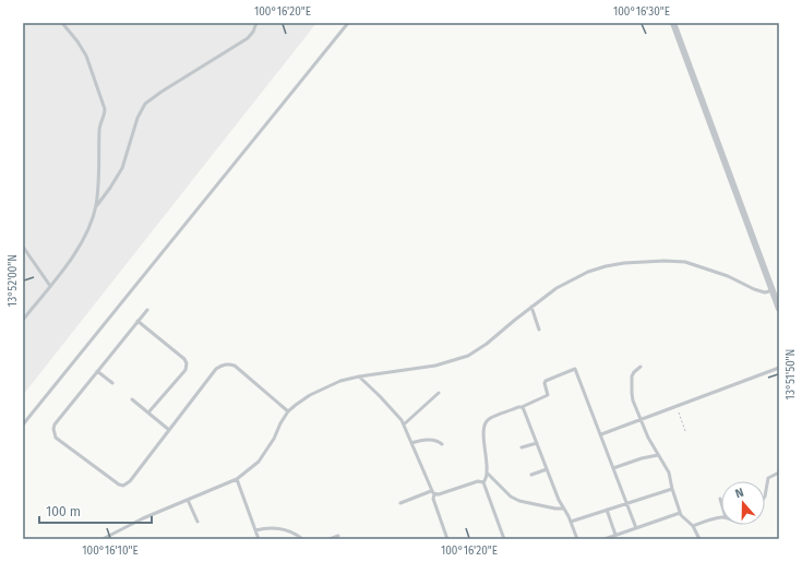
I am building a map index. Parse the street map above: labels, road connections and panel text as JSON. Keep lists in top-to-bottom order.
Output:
{
  "scale_bar": "100 m",
  "north": "top",
  "coordinates": [
    "100°16'20\"E",
    "100°16'30\"E",
    "13°52'00\"N",
    "13°51'50\"N",
    "100°16'10\"E"
  ]
}
